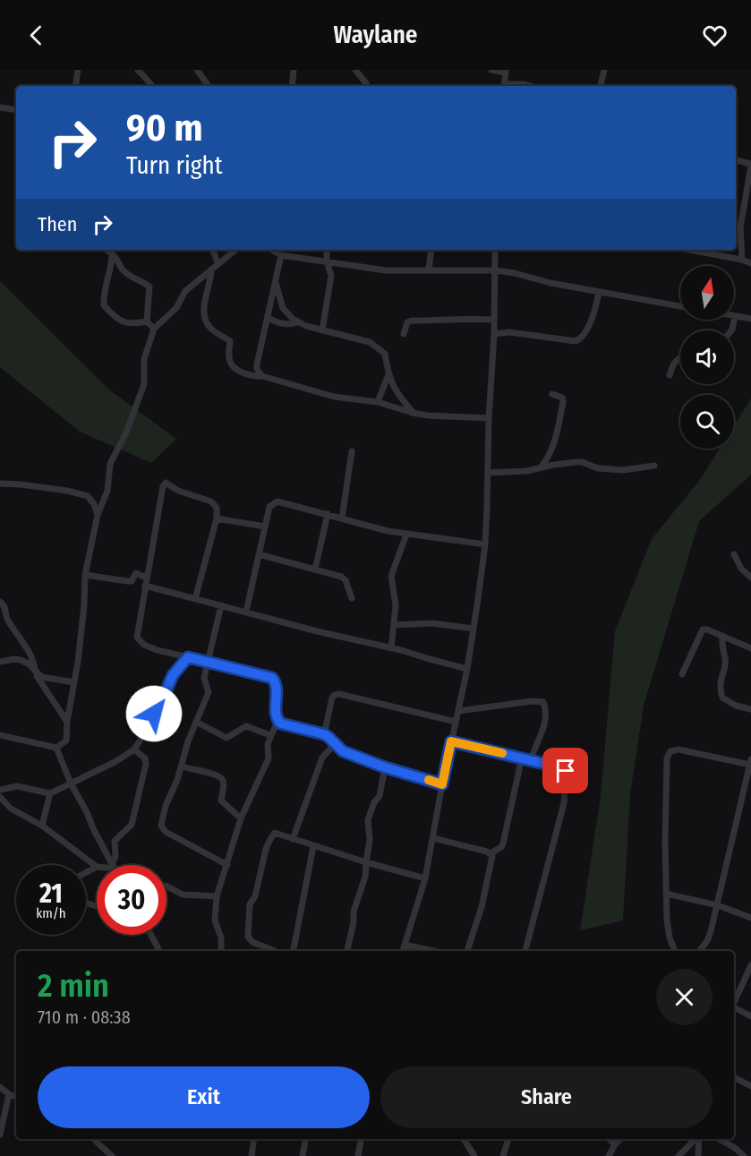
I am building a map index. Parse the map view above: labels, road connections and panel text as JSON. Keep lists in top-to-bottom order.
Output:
{
  "north": "top",
  "page": {
    "header": "Waylane",
    "turn": ["90 m", "Turn right"],
    "then": "Then",
    "speed": "21 km/h",
    "limit": "30",
    "heading": ["2 min", "710 m · 08:38"],
    "buttons": ["Exit", "Share"]
  }
}
